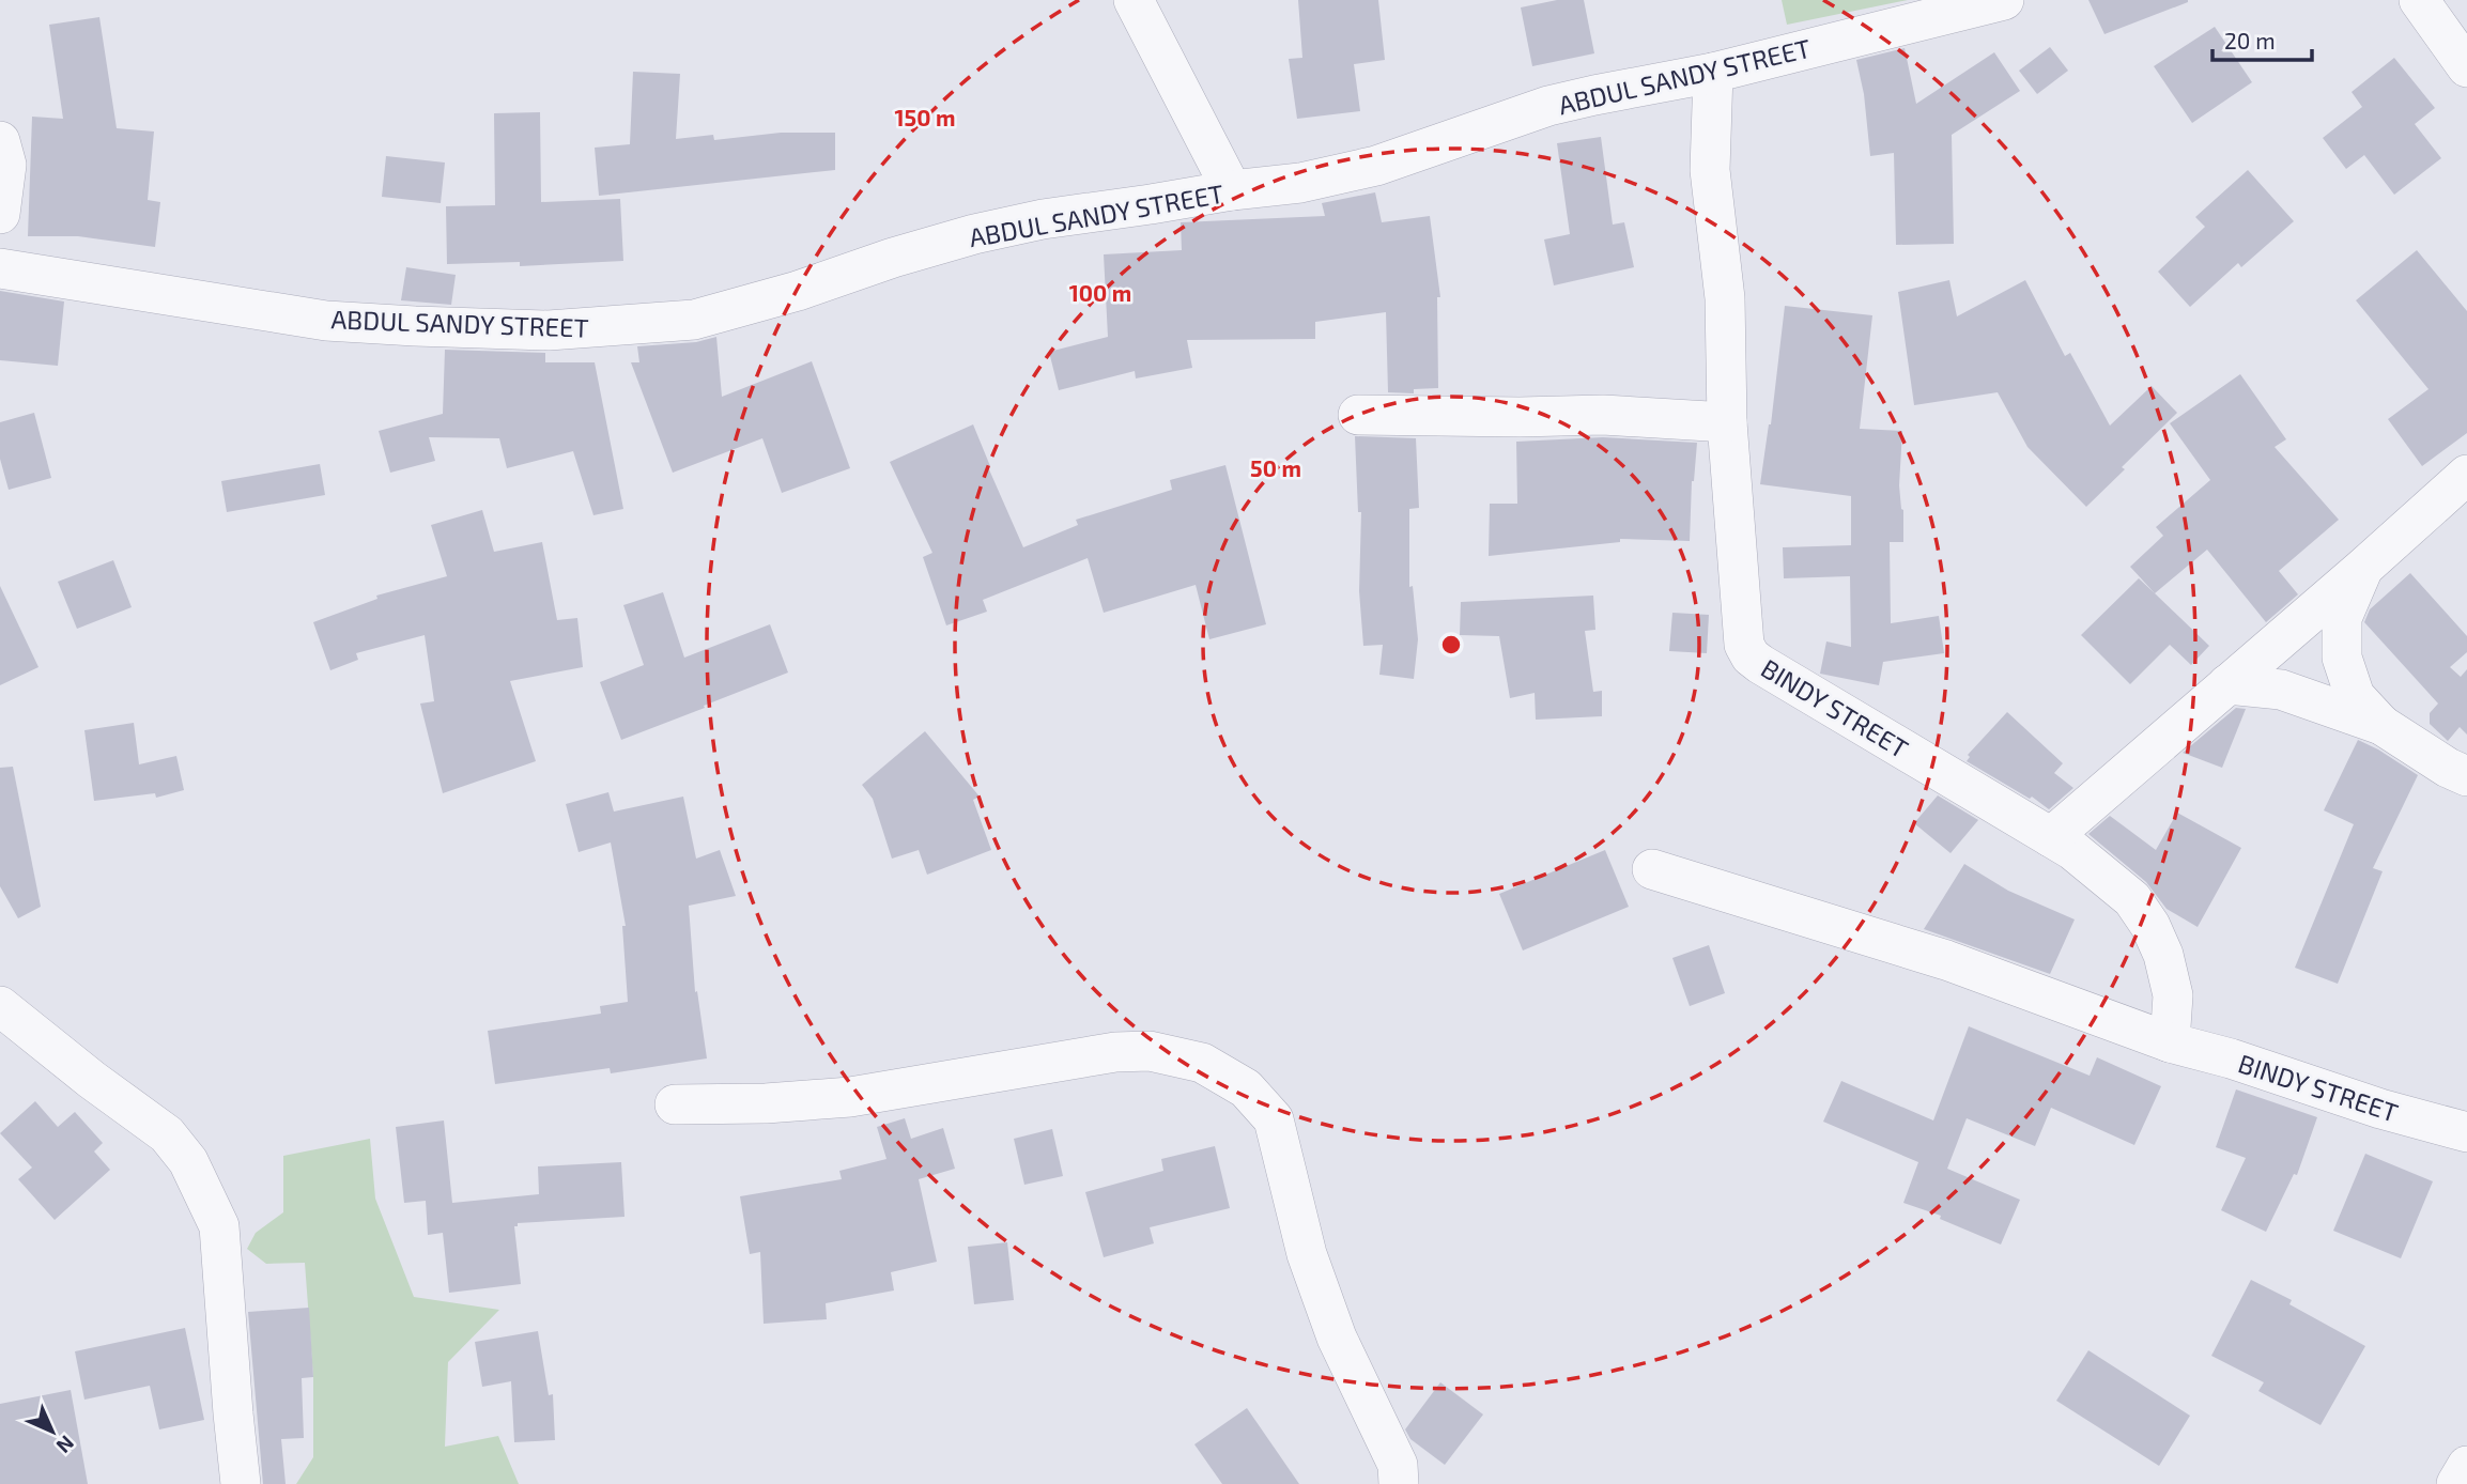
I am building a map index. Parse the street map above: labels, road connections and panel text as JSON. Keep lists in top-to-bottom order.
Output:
{
  "streets": {
    "street": ["ABDUL SANDY STREET", "BINDY STREET"]
  },
  "crossings": [
    ["ABDUL SANDY STREET", "BINDY STREET"]
  ],
  "scale_bar": "20 m",
  "north": "bottom right",
  "rings": ["150 m", "100 m", "50 m"]
}
